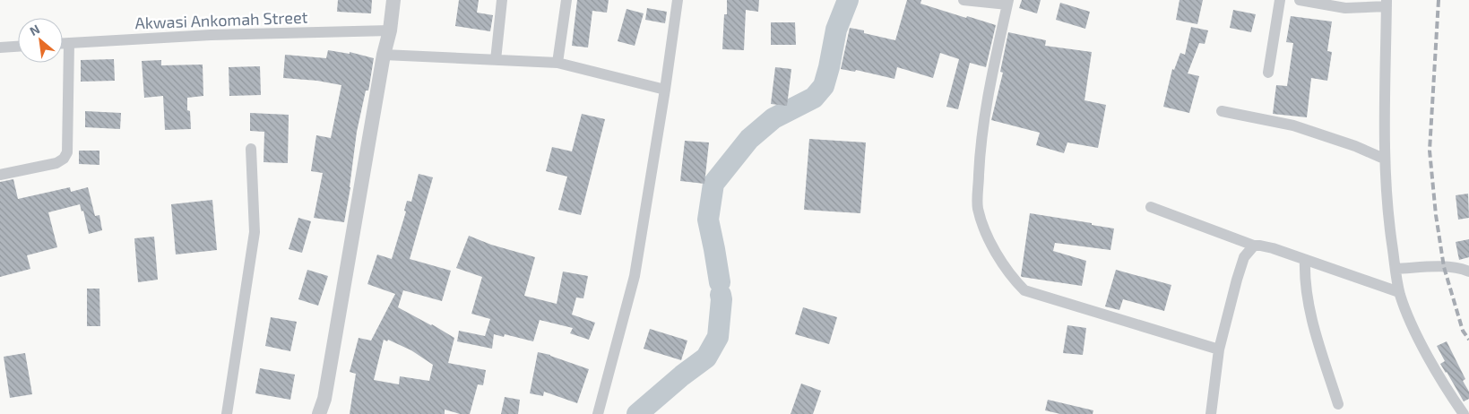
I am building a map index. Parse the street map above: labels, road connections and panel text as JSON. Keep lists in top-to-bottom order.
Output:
{
  "streets": {
    "street": ["Akwasi Ankomah Street"]
  },
  "north": "top left"
}
